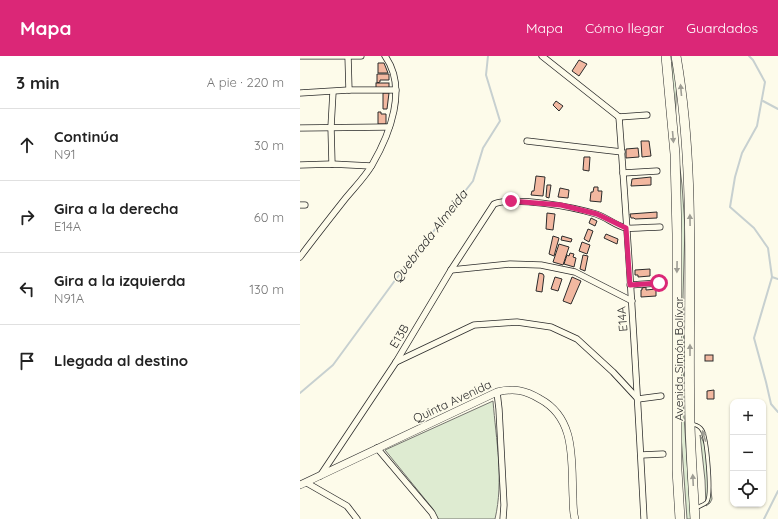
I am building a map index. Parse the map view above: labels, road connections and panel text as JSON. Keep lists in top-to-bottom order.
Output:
{
  "streets": {
    "highway": ["Avenida Simón Bolívar"],
    "street": ["E14A", "E13B", "Quinta Avenida"]
  },
  "crossings": [
    ["E14A", "E13B"],
    ["E13B", "Quinta Avenida"]
  ],
  "water": ["Quebrada Almeida"],
  "page": {
    "header": "Mapa",
    "nav": ["Mapa", "Cómo llegar", "Guardados"],
    "heading": ["3 min", "A pie · 220 m"],
    "list": [
      ["Continúa", "N91", "30 m"],
      ["Gira a la derecha", "E14A", "60 m"],
      ["Gira a la izquierda", "N91A", "130 m"],
      "Llegada al destino"
    ],
    "map_buttons": ["+", "−"]
  }
}
